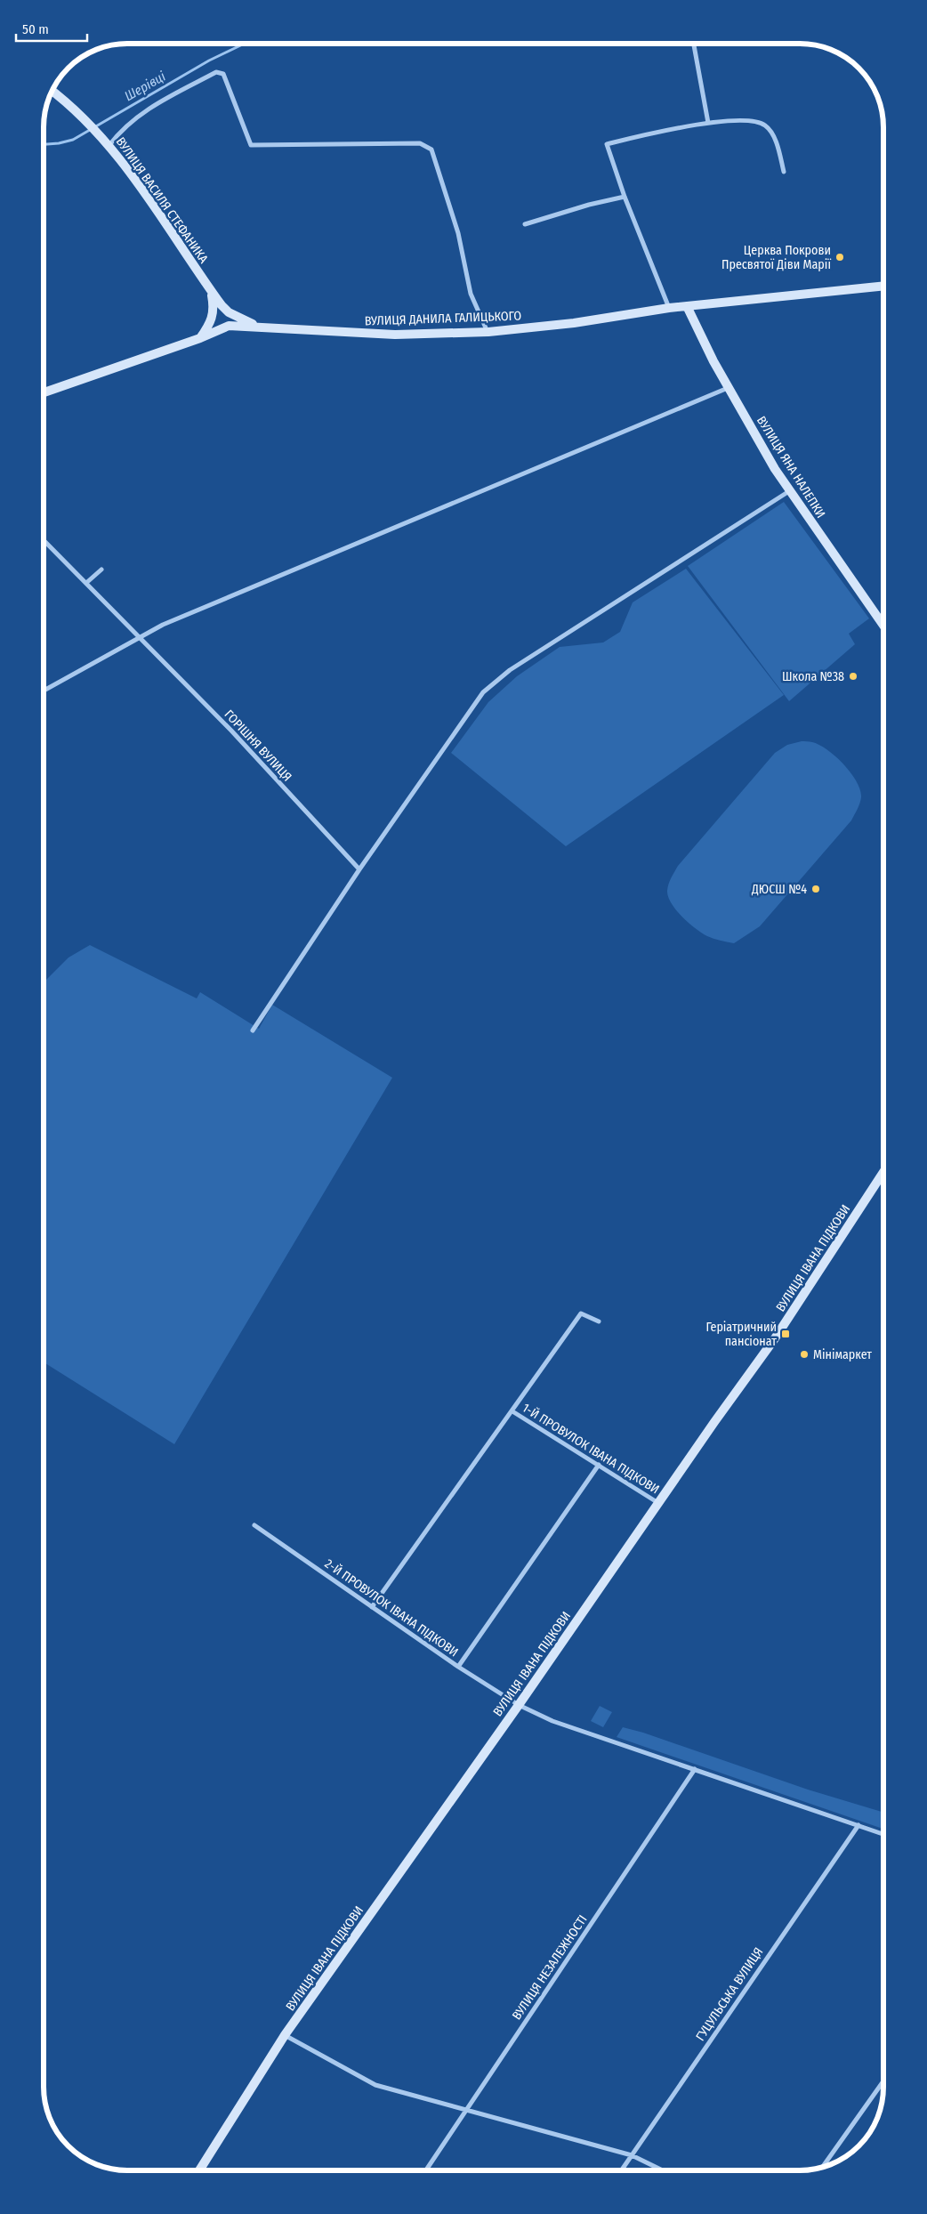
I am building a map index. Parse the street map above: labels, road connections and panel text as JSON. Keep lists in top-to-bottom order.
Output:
{
  "streets": {
    "street": [
      "ВУЛИЦЯ ВАСИЛЯ СТЕФАНИКА",
      "ВУЛИЦЯ ДАНИЛА ГАЛИЦЬКОГО",
      "ВУЛИЦЯ ЯНА НАЛЕПКИ",
      "ГОРІШНЯ ВУЛИЦЯ",
      "ВУЛИЦЯ ІВАНА ПІДКОВИ",
      "1-Й ПРОВУЛОК ІВАНА ПІДКОВИ",
      "2-Й ПРОВУЛОК ІВАНА ПІДКОВИ",
      "ВУЛИЦЯ НЕЗАЛЕЖНОСТІ",
      "ГУЦУЛЬСЬКА ВУЛИЦЯ"
    ]
  },
  "crossings": [
    ["ВУЛИЦЯ ВАСИЛЯ СТЕФАНИКА", "ВУЛИЦЯ ДАНИЛА ГАЛИЦЬКОГО"],
    ["ВУЛИЦЯ ДАНИЛА ГАЛИЦЬКОГО", "ВУЛИЦЯ ЯНА НАЛЕПКИ"],
    ["ВУЛИЦЯ ІВАНА ПІДКОВИ", "1-Й ПРОВУЛОК ІВАНА ПІДКОВИ"],
    ["ВУЛИЦЯ ІВАНА ПІДКОВИ", "2-Й ПРОВУЛОК ІВАНА ПІДКОВИ"],
    ["2-Й ПРОВУЛОК ІВАНА ПІДКОВИ", "ВУЛИЦЯ НЕЗАЛЕЖНОСТІ"],
    ["2-Й ПРОВУЛОК ІВАНА ПІДКОВИ", "ГУЦУЛЬСЬКА ВУЛИЦЯ"]
  ],
  "water": ["Шерівці"],
  "places": {
    "other": [
      "Церква Покрови Пресвятої Діви Марії",
      "Школа №38",
      "ДЮСШ №4",
      "Мінімаркет"
    ],
    "transit": ["Геріатричний пансіонат"]
  },
  "scale_bar": "50 m"
}
